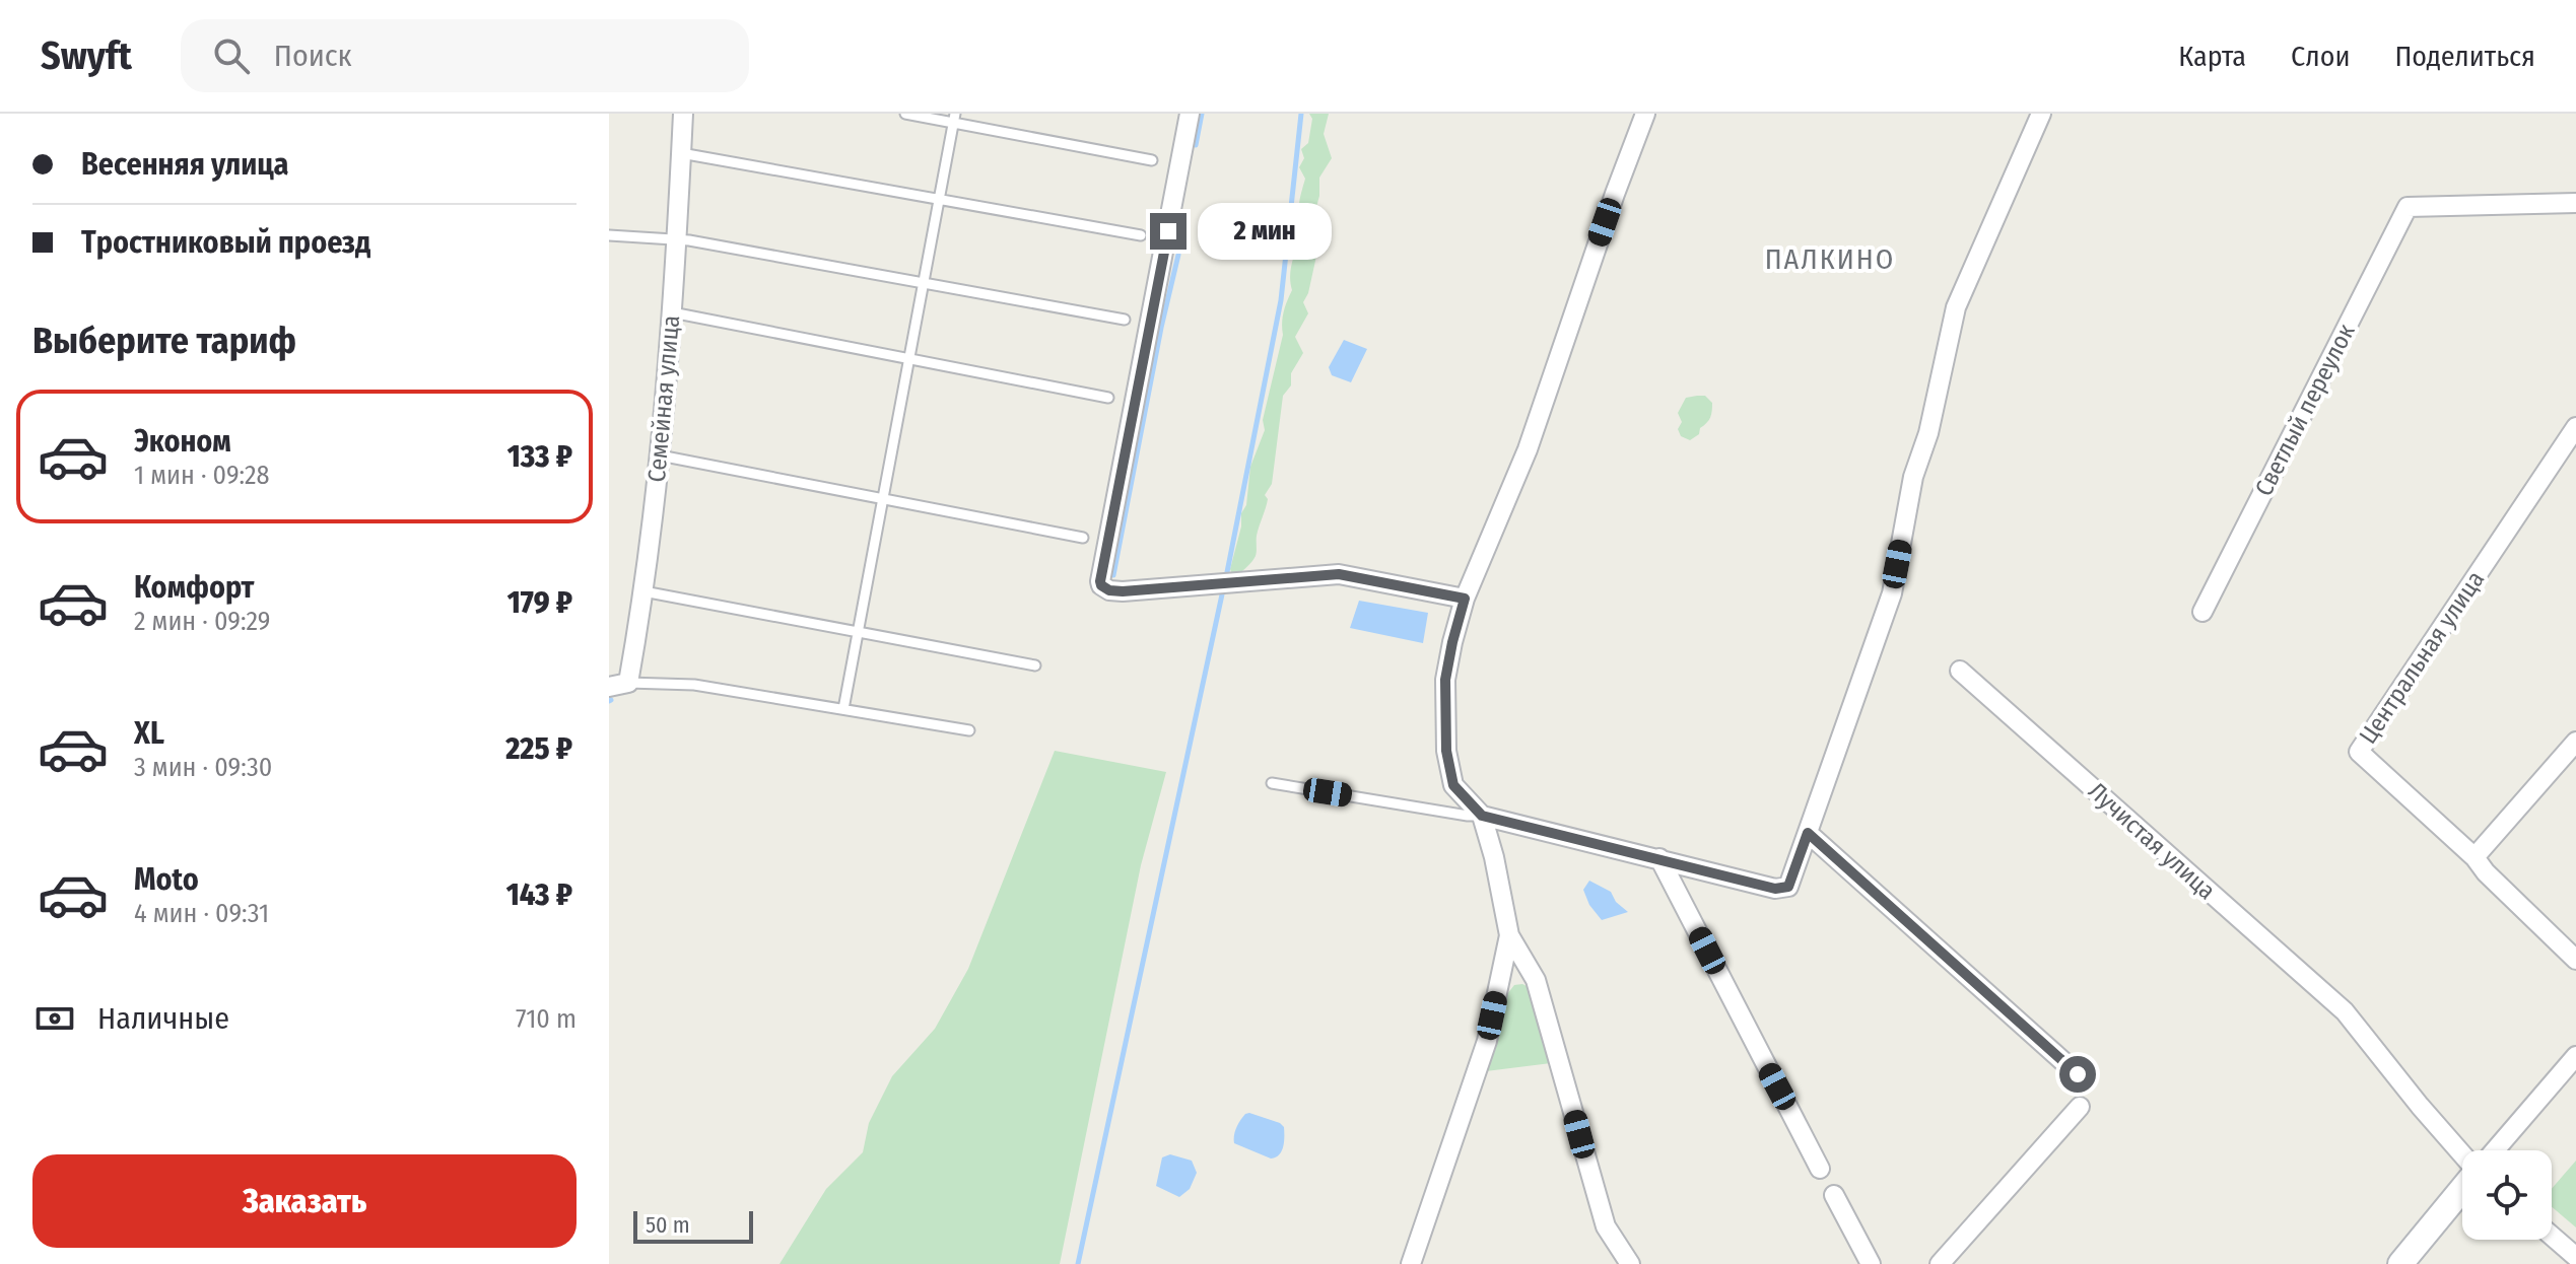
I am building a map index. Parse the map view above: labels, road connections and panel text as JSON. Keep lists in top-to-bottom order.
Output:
{
  "streets": {
    "street": [
      "Семейная улица",
      "Светлый переулок",
      "Центральная улица",
      "Лучистая улица"
    ]
  },
  "districts": ["ПАЛКИНО"],
  "scale_bar": "50 m",
  "page": {
    "header": "Swyft",
    "search": "Поиск",
    "nav": ["Карта", "Слои", "Поделиться"],
    "banner": ["Весенняя улица", "Тростниковый проезд"],
    "bubble": "2 мин",
    "heading": "Выберите тариф",
    "list": [
      {
        "name": "Эконом",
        "note": "1 мин · 09:28",
        "value": "133 ₽"
      },
      {
        "name": "Комфорт",
        "note": "2 мин · 09:29",
        "value": "179 ₽"
      },
      {
        "name": "XL",
        "note": "3 мин · 09:30",
        "value": "225 ₽"
      },
      {
        "name": "Moto",
        "note": "4 мин · 09:31",
        "value": "143 ₽"
      }
    ],
    "pay": ["Наличные", "710 m"],
    "buttons": "Заказать",
    "scale": "50 m"
  }
}
